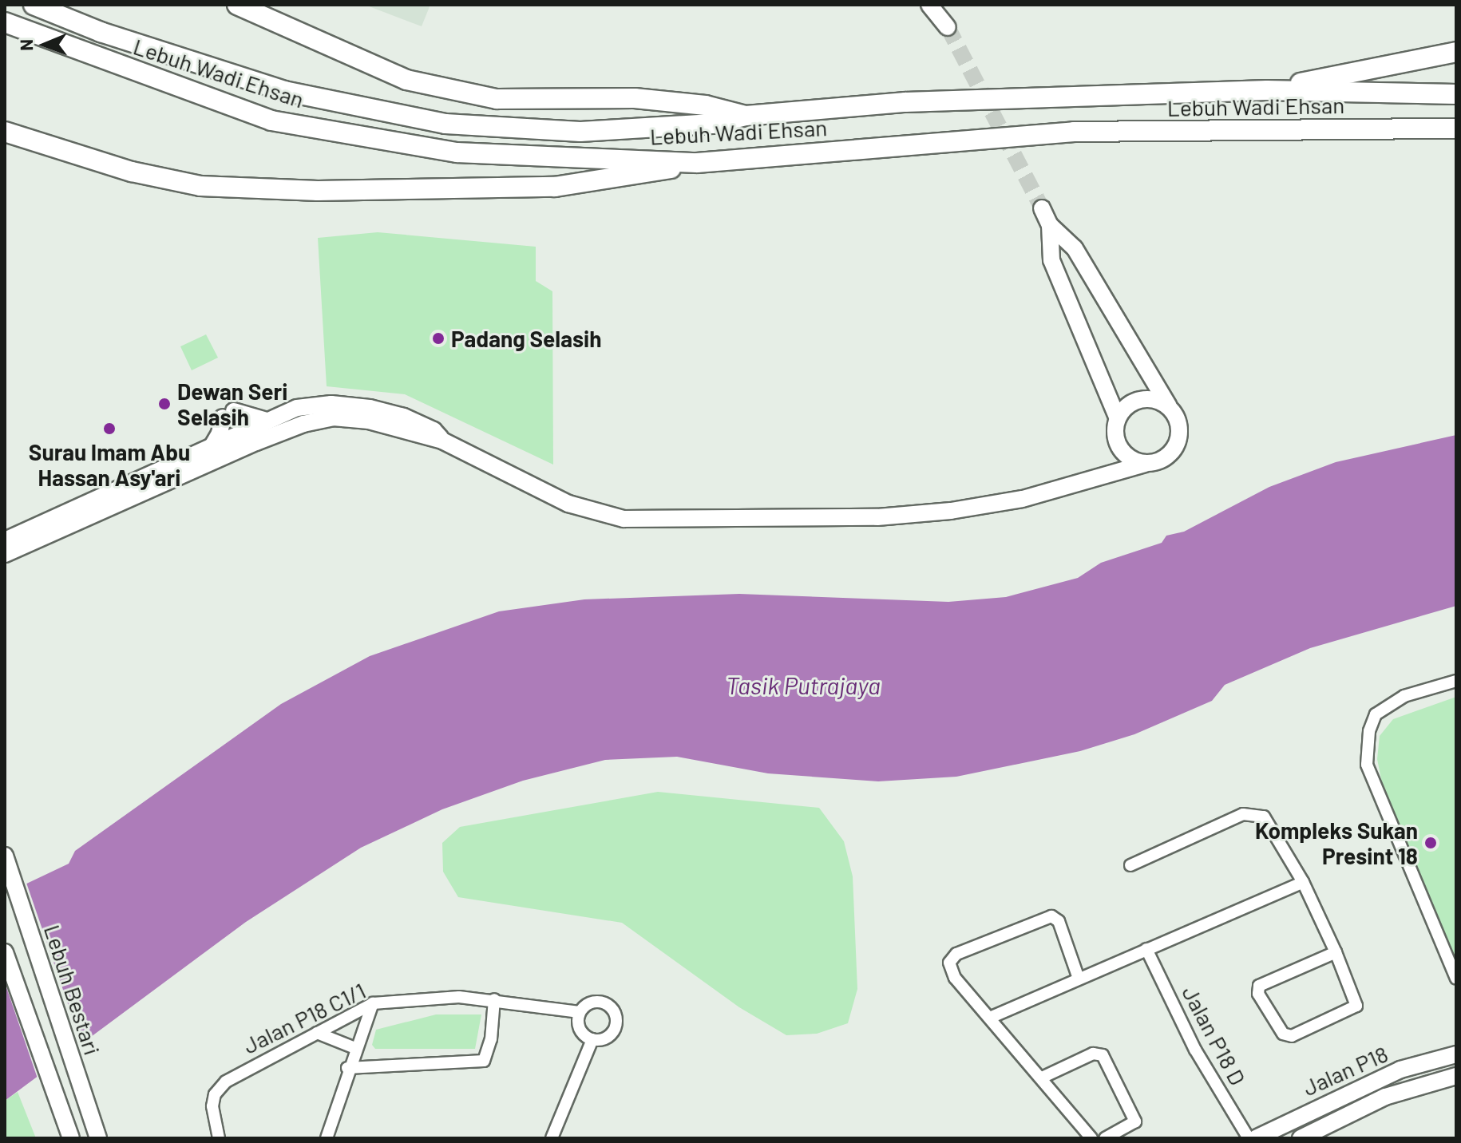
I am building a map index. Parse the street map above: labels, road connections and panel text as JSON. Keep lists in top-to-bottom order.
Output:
{
  "streets": {
    "main road": ["Lebuh Wadi Ehsan"],
    "street": [
      "Lebuh Bestari",
      "Jalan P18 C1/1",
      "Jalan P18 D",
      "Jalan P18"
    ]
  },
  "water": ["Tasik Putrajaya"],
  "places": [
    "Padang Selasih",
    "Dewan Seri Selasih",
    "Surau Imam Abu Hassan Asy'ari",
    "Kompleks Sukan Presint 18"
  ],
  "north": "left"
}
